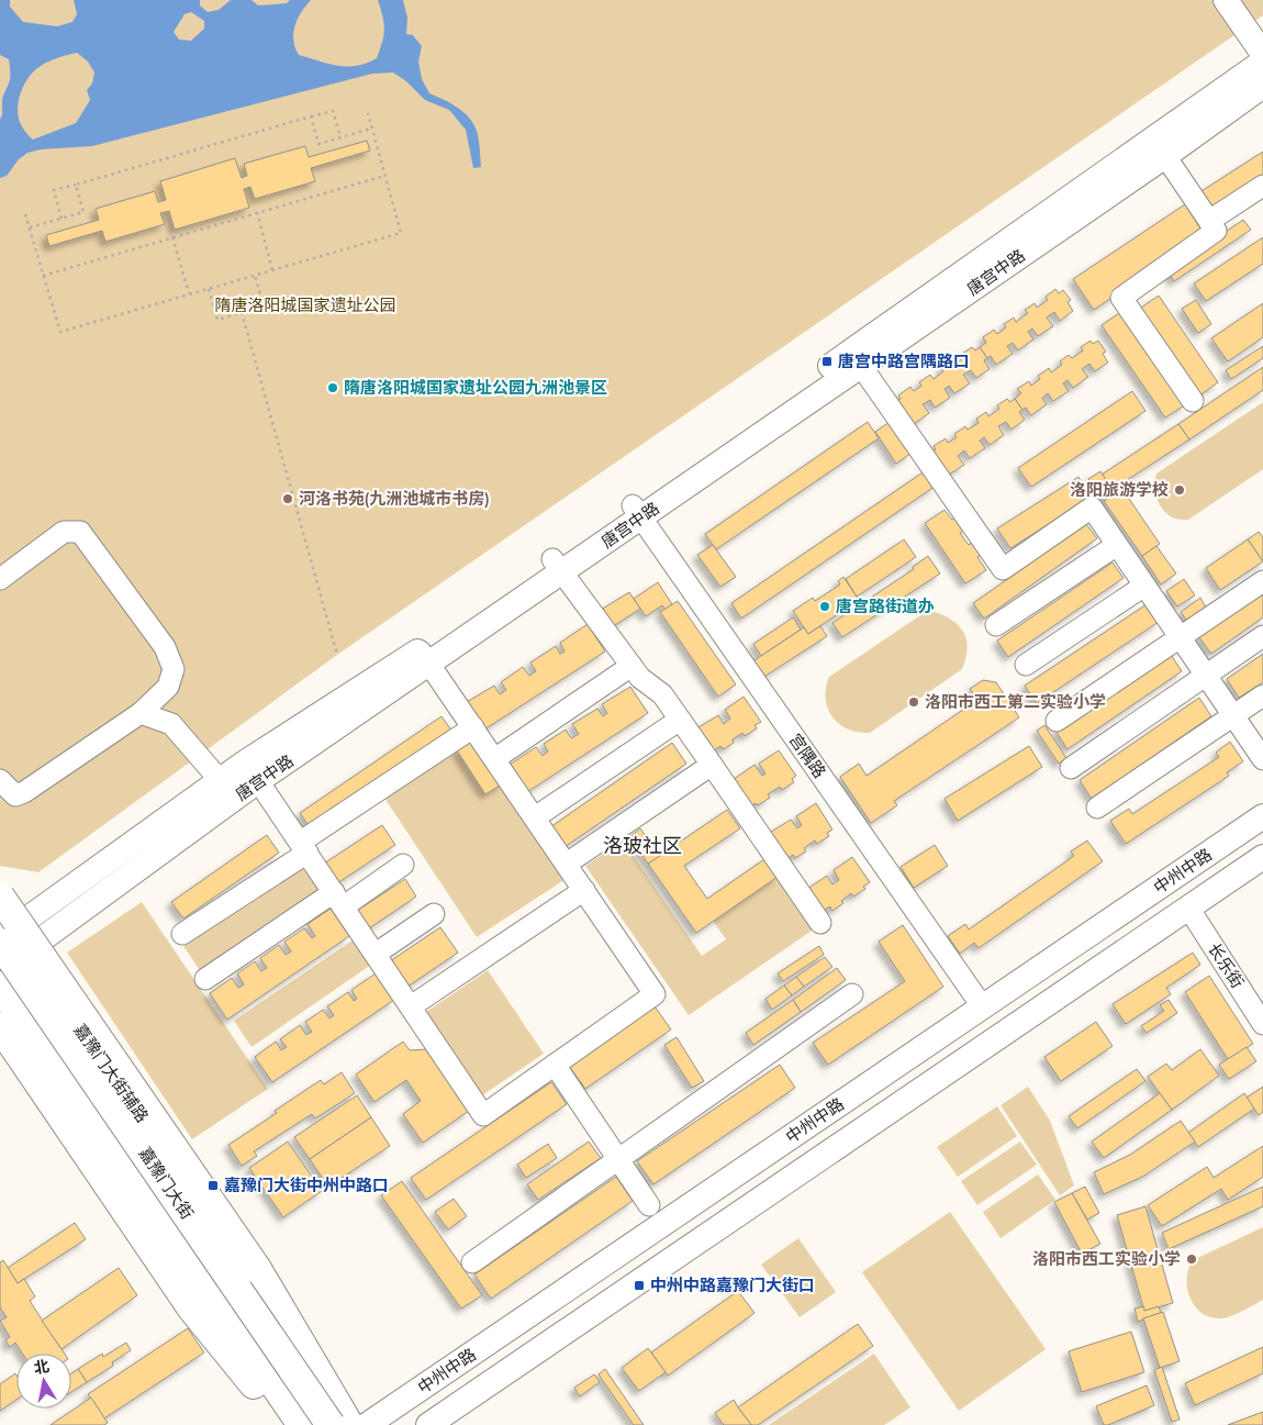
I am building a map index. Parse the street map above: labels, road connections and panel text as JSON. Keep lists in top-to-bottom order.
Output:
{
  "streets": {
    "highway": ["嘉豫门大街"],
    "main road": ["唐宫中路", "中州中路", "嘉豫门大街辅路"],
    "street": ["宫隅路", "长乐街"]
  },
  "crossings": [
    ["唐宫中路", "宫隅路"],
    ["唐宫中路", "嘉豫门大街辅路"],
    ["唐宫中路", "嘉豫门大街"],
    ["宫隅路", "中州中路"],
    ["中州中路", "长乐街"],
    ["嘉豫门大街辅路", "嘉豫门大街"]
  ],
  "districts": ["洛玻社区"],
  "parks": ["隋唐洛阳城国家遗址公园"],
  "places": {
    "transit": ["唐宫中路宫隅路口", "嘉豫门大街中州中路口", "中州中路嘉豫门大街口"],
    "other": [
      "隋唐洛阳城国家遗址公园九洲池景区",
      "洛阳旅游学校",
      "河洛书苑(九洲池城市书房)",
      "唐宫路街道办",
      "洛阳市西工第二实验小学",
      "洛阳市西工实验小学"
    ]
  },
  "north": "top"
}
